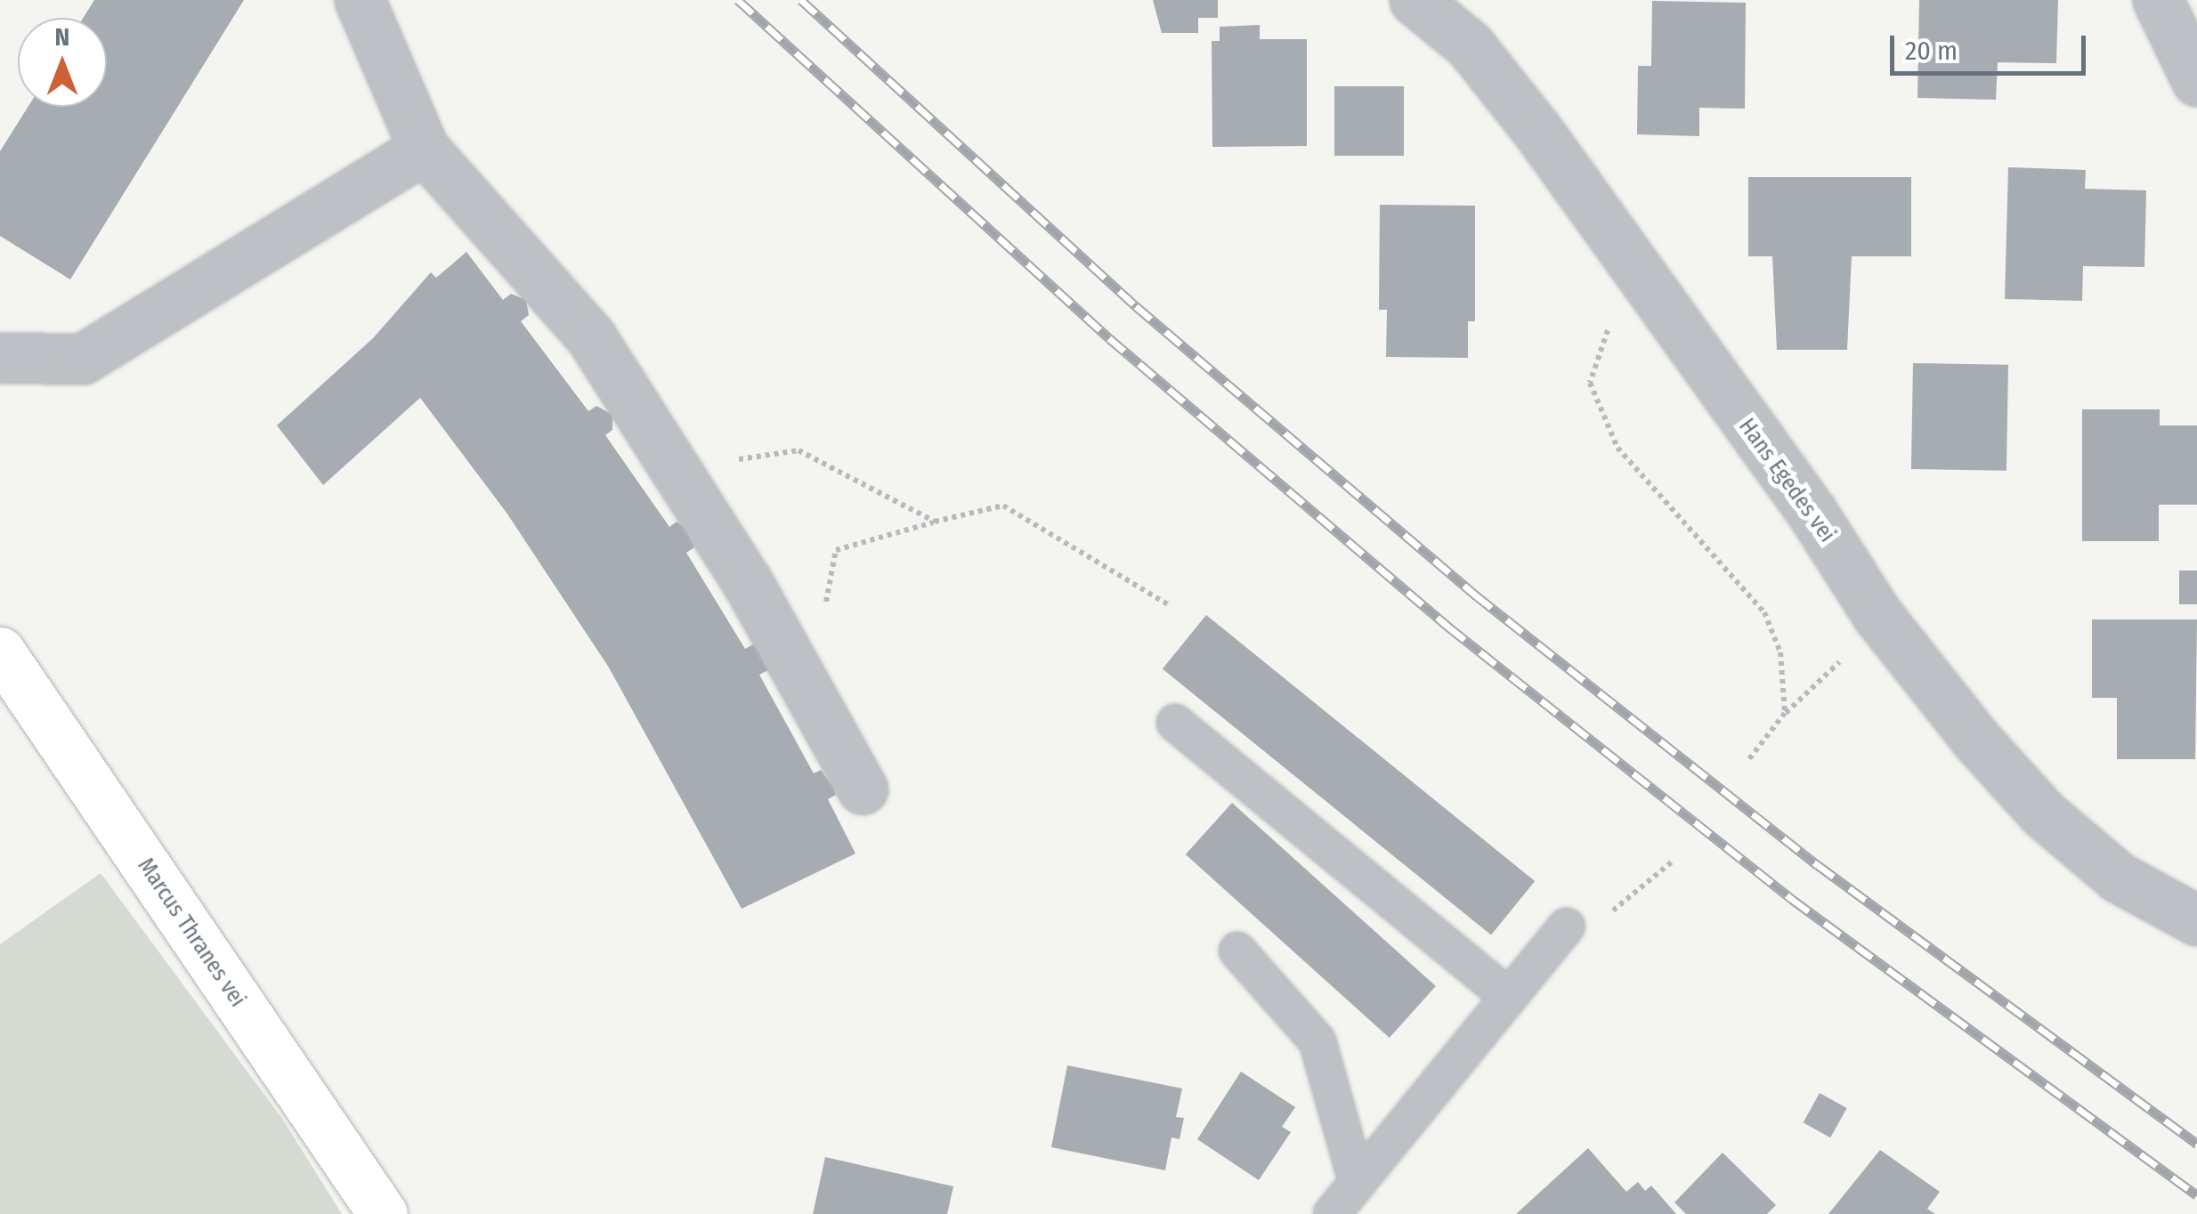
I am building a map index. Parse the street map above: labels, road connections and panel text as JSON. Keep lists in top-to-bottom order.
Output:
{
  "streets": {
    "main road": ["Marcus Thranes vei"],
    "street": ["Hans Egedes vei"]
  },
  "scale_bar": "20 m",
  "north": "top"
}
